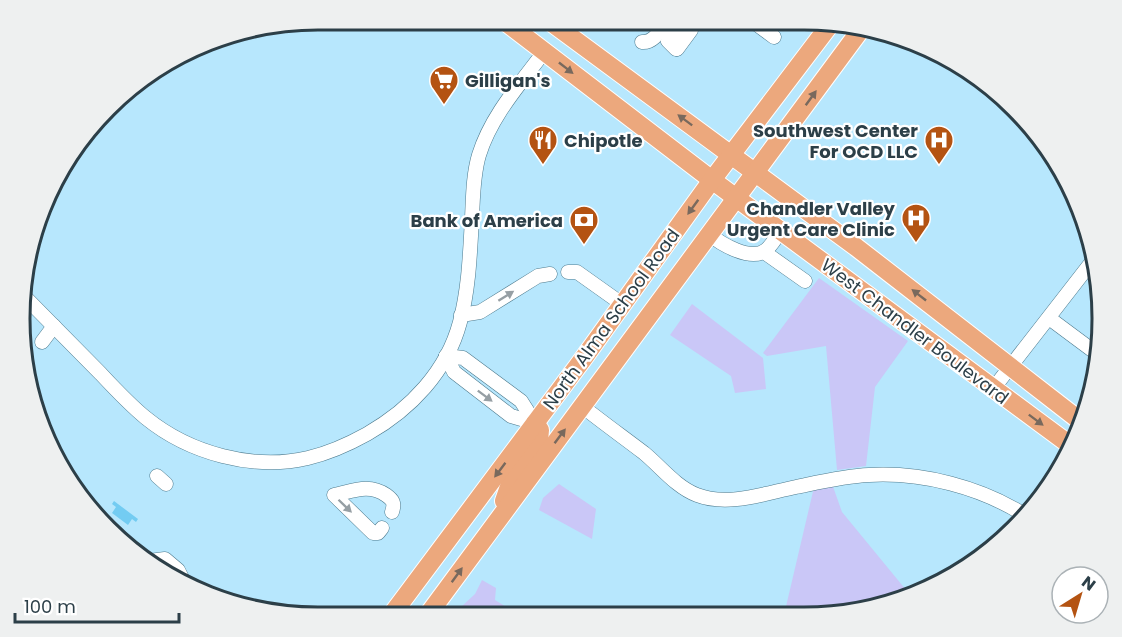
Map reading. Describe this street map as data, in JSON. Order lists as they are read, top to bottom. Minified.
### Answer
{"streets":{"main road":["North Alma School Road","West Chandler Boulevard"]},"crossings":[["North Alma School Road","West Chandler Boulevard"]],"places":{"supermarket":["Gilligan's"],"restaurant":["Chipotle"],"hospital":["Southwest Center For OCD LLC","Chandler Valley Urgent Care Clinic"],"bank":["Bank of America"]},"scale_bar":"100 m","north":"top right"}
